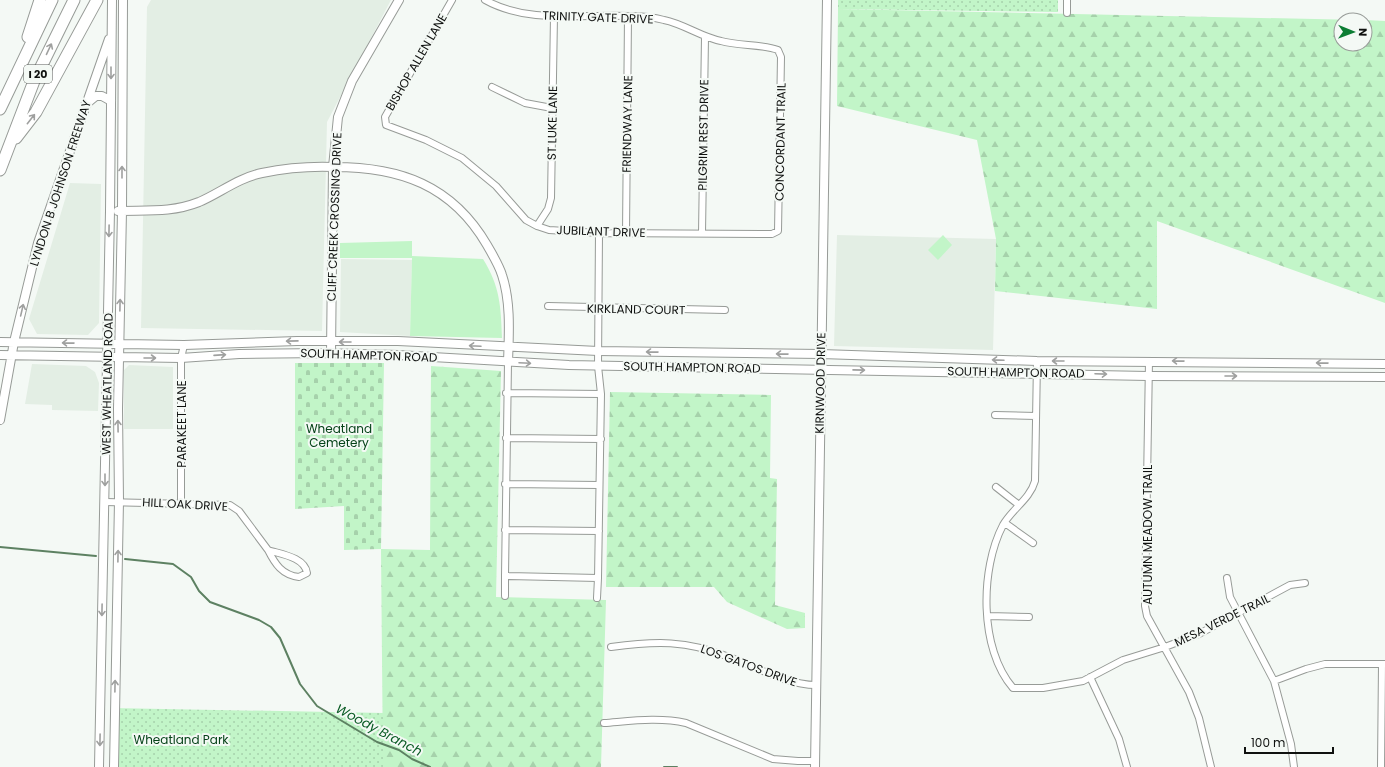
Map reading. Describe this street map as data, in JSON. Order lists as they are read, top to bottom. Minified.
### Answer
{"streets":{"highway":["I 20"],"main road":["LYNDON B JOHNSON FREEWAY","CLIFF CREEK CROSSING DRIVE","SOUTH HAMPTON ROAD","KIRNWOOD DRIVE","WEST WHEATLAND ROAD"],"street":["TRINITY GATE DRIVE","BISHOP ALLEN LANE","ST LUKE LANE","FRIENDWAY LANE","PILGRIM REST DRIVE","CONCORDANT TRAIL","JUBILANT DRIVE","KIRKLAND COURT","PARAKEET LANE","HILL OAK DRIVE","AUTUMN MEADOW TRAIL","MESA VERDE TRAIL","LOS GATOS DRIVE"]},"crossings":[["TRINITY GATE DRIVE","ST LUKE LANE"],["TRINITY GATE DRIVE","FRIENDWAY LANE"],["TRINITY GATE DRIVE","PILGRIM REST DRIVE"],["TRINITY GATE DRIVE","CONCORDANT TRAIL"],["BISHOP ALLEN LANE","JUBILANT DRIVE"],["ST LUKE LANE","JUBILANT DRIVE"],["FRIENDWAY LANE","JUBILANT DRIVE"],["PILGRIM REST DRIVE","JUBILANT DRIVE"],["CONCORDANT TRAIL","JUBILANT DRIVE"],["LYNDON B JOHNSON FREEWAY","SOUTH HAMPTON ROAD"],["LYNDON B JOHNSON FREEWAY","WEST WHEATLAND ROAD"],["CLIFF CREEK CROSSING DRIVE","SOUTH HAMPTON ROAD"],["SOUTH HAMPTON ROAD","KIRNWOOD DRIVE"],["SOUTH HAMPTON ROAD","WEST WHEATLAND ROAD"],["SOUTH HAMPTON ROAD","PARAKEET LANE"],["SOUTH HAMPTON ROAD","AUTUMN MEADOW TRAIL"],["KIRNWOOD DRIVE","LOS GATOS DRIVE"],["WEST WHEATLAND ROAD","HILL OAK DRIVE"],["PARAKEET LANE","HILL OAK DRIVE"],["AUTUMN MEADOW TRAIL","MESA VERDE TRAIL"]],"one_way":["LYNDON B JOHNSON FREEWAY"],"water":["Woody Branch"],"parks":["Wheatland Cemetery","Wheatland Park"],"scale_bar":"100 m","north":"right"}
